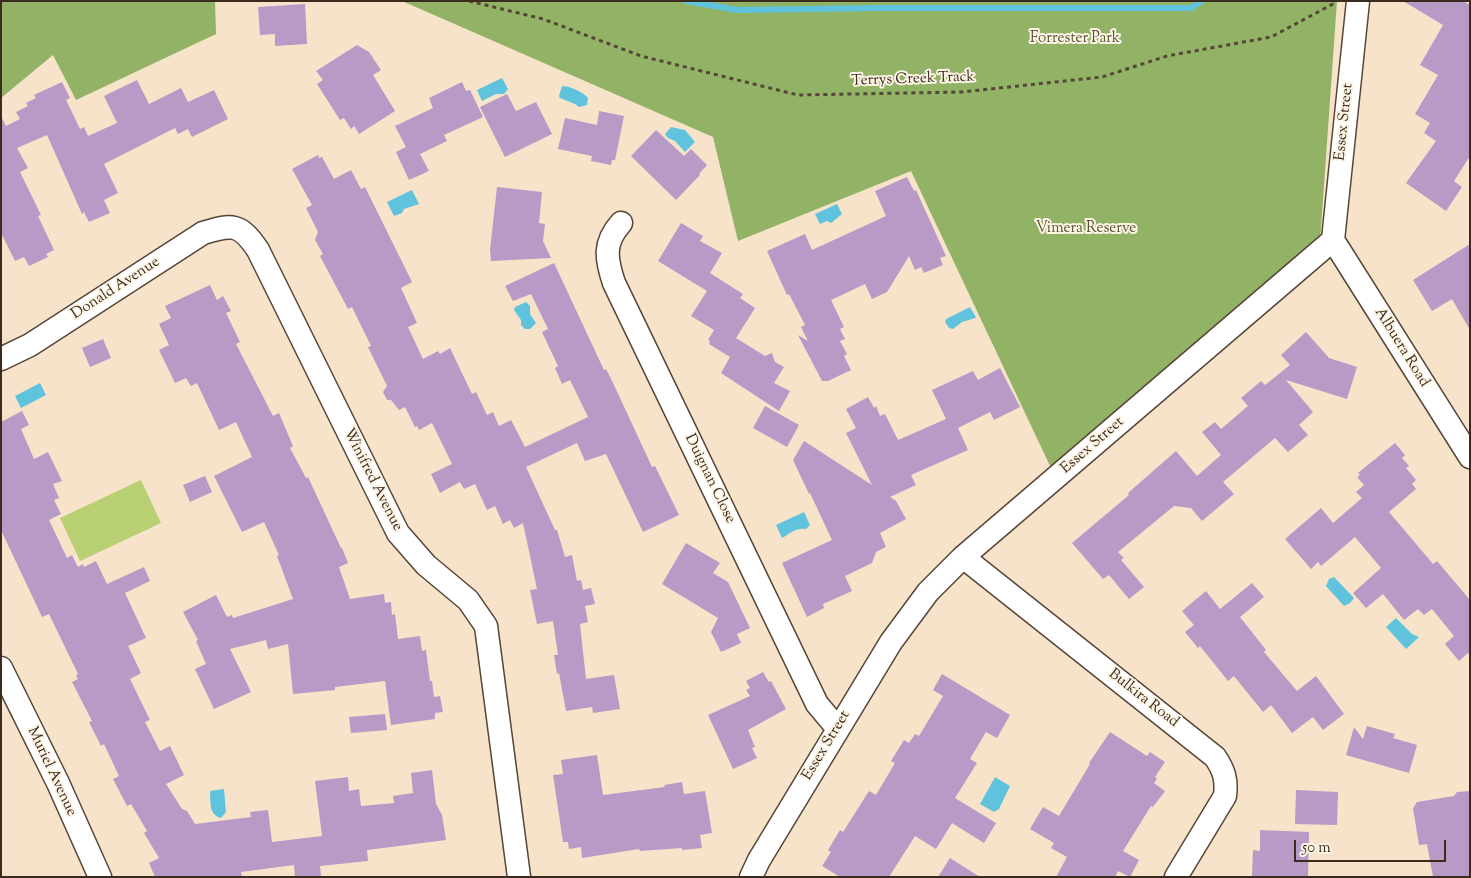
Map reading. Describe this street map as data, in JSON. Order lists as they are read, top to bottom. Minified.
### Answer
{"streets":{"street":["Essex Street","Donald Avenue","Albuera Road","Duignan Close","Winifred Avenue","Bulkira Road","Muriel Avenue"],"path":["Terrys Creek Track"]},"crossings":[["Terrys Creek Track","Essex Street"],["Essex Street","Albuera Road"],["Essex Street","Duignan Close"],["Essex Street","Bulkira Road"],["Donald Avenue","Winifred Avenue"]],"parks":["Forrester Park","Vimera Reserve"],"scale_bar":"50 m"}
